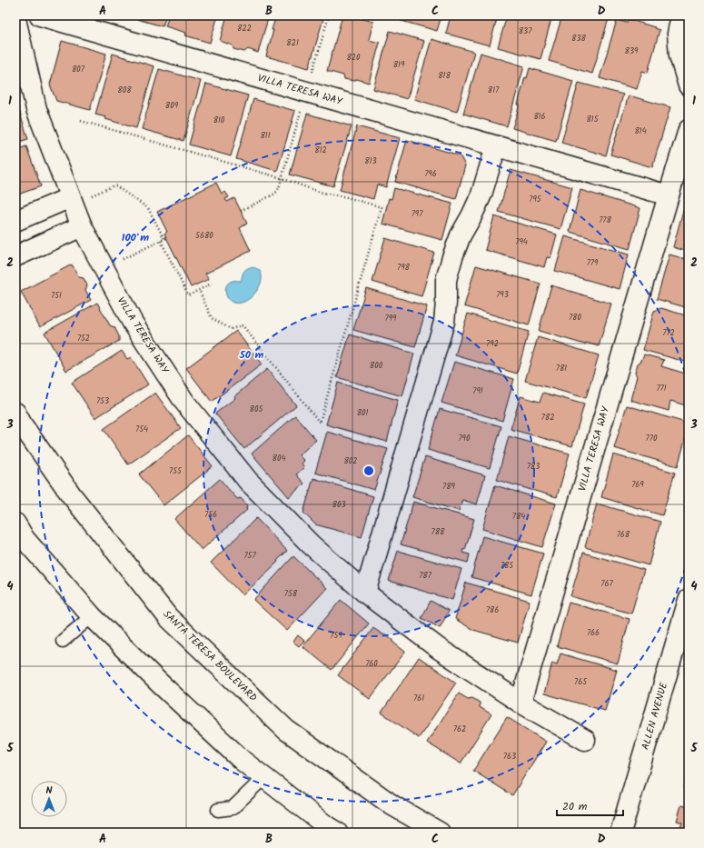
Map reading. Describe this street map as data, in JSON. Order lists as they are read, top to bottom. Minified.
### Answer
{"streets":{"street":["VILLA TERESA WAY","SANTA TERESA BOULEVARD","ALLEN AVENUE"]},"house_numbers":["822","837","838","821","839","820","819","807","818","808","817","809","816","815","810","814","811","812","813","796","795","797","778","5680","794","779","798","793","751","780","799","772","752","792","800","781","771","791","753","805","801","782","754","790","770","804","802","783","755","769","789","803","756","784","788","768","757","785","787","767","758","786","766","759","760","765","761","762","763"],"scale_bar":"20 m","north":"top","grid":{"columns":["A","B","C","D"],"rows":["1","2","3","4","5"]},"rings":["100 m","50 m"]}
